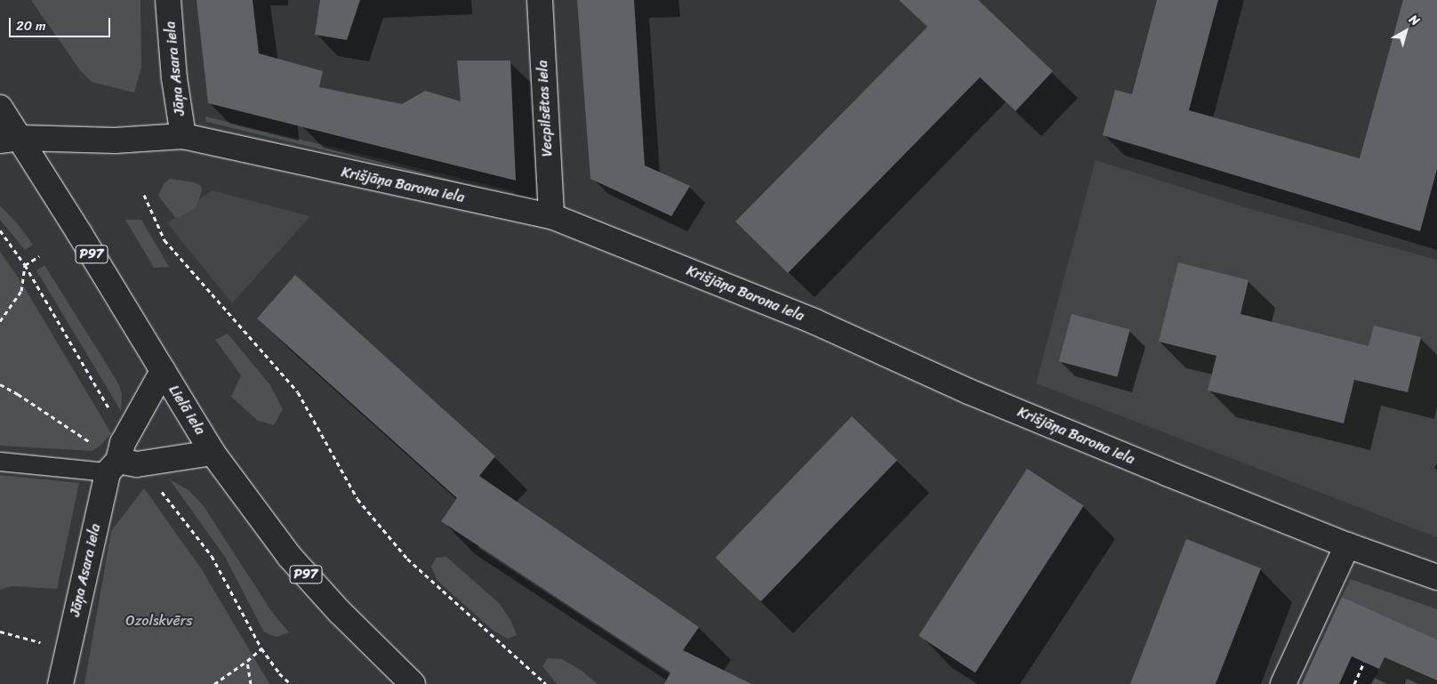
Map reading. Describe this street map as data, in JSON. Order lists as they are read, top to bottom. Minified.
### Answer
{"streets":{"street":["Jāņa Asara iela","Vecpilsētas iela","Krišjāņa Barona iela","P97","Lielā iela"]},"crossings":[["Jāņa Asara iela","Krišjāņa Barona iela"],["Jāņa Asara iela","Lielā iela"],["Vecpilsētas iela","Krišjāņa Barona iela"],["Krišjāņa Barona iela","Lielā iela"]],"parks":["Ozolskvērs"],"scale_bar":"20 m","north":"top right"}
